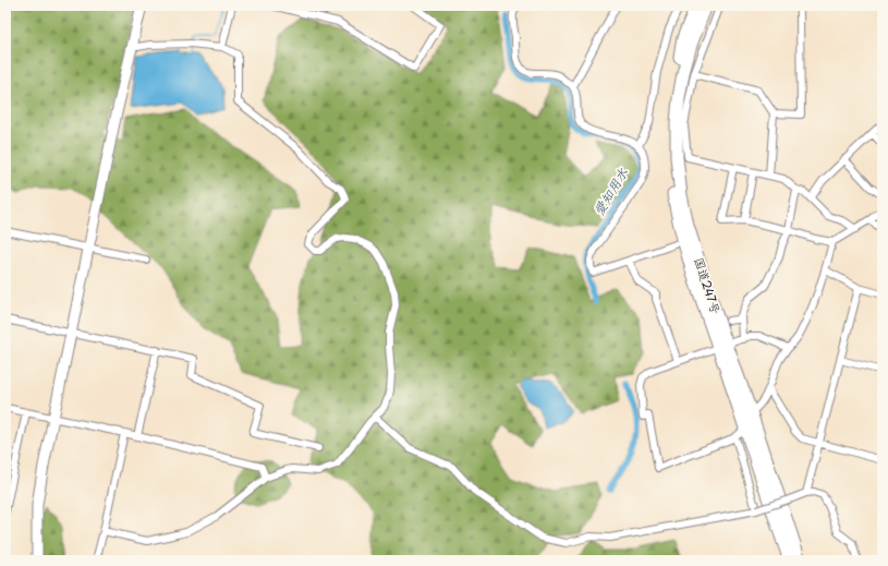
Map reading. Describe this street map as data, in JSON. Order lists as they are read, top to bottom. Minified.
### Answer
{"streets":{"highway":["国道247号"]},"water":["愛知用水"]}
